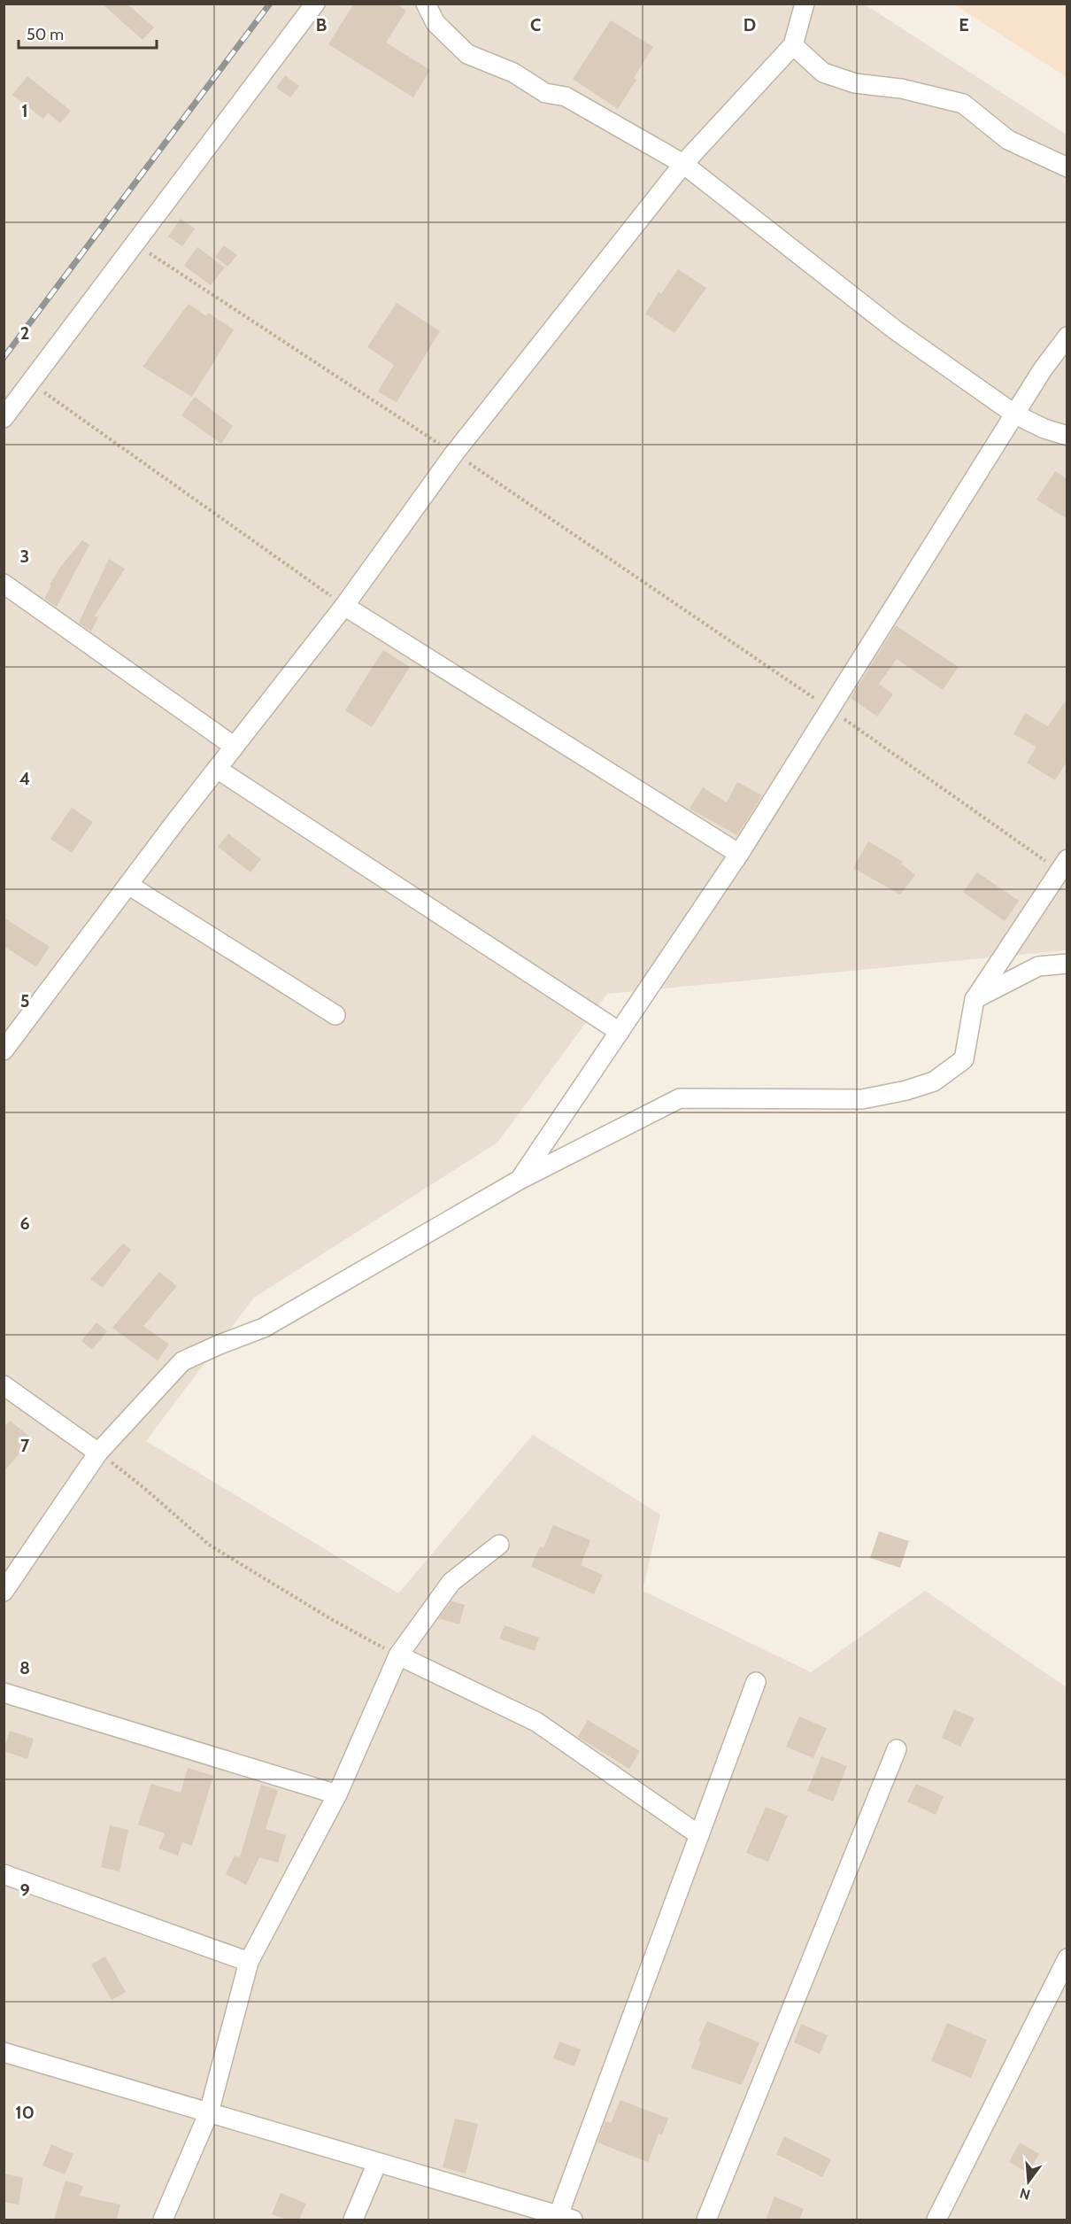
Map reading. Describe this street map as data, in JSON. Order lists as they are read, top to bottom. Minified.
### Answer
{"scale_bar":"50 m","north":"bottom","grid":{"columns":["B","C","D","E"],"rows":["1","2","3","4","5","6","7","8","9","10"]}}
